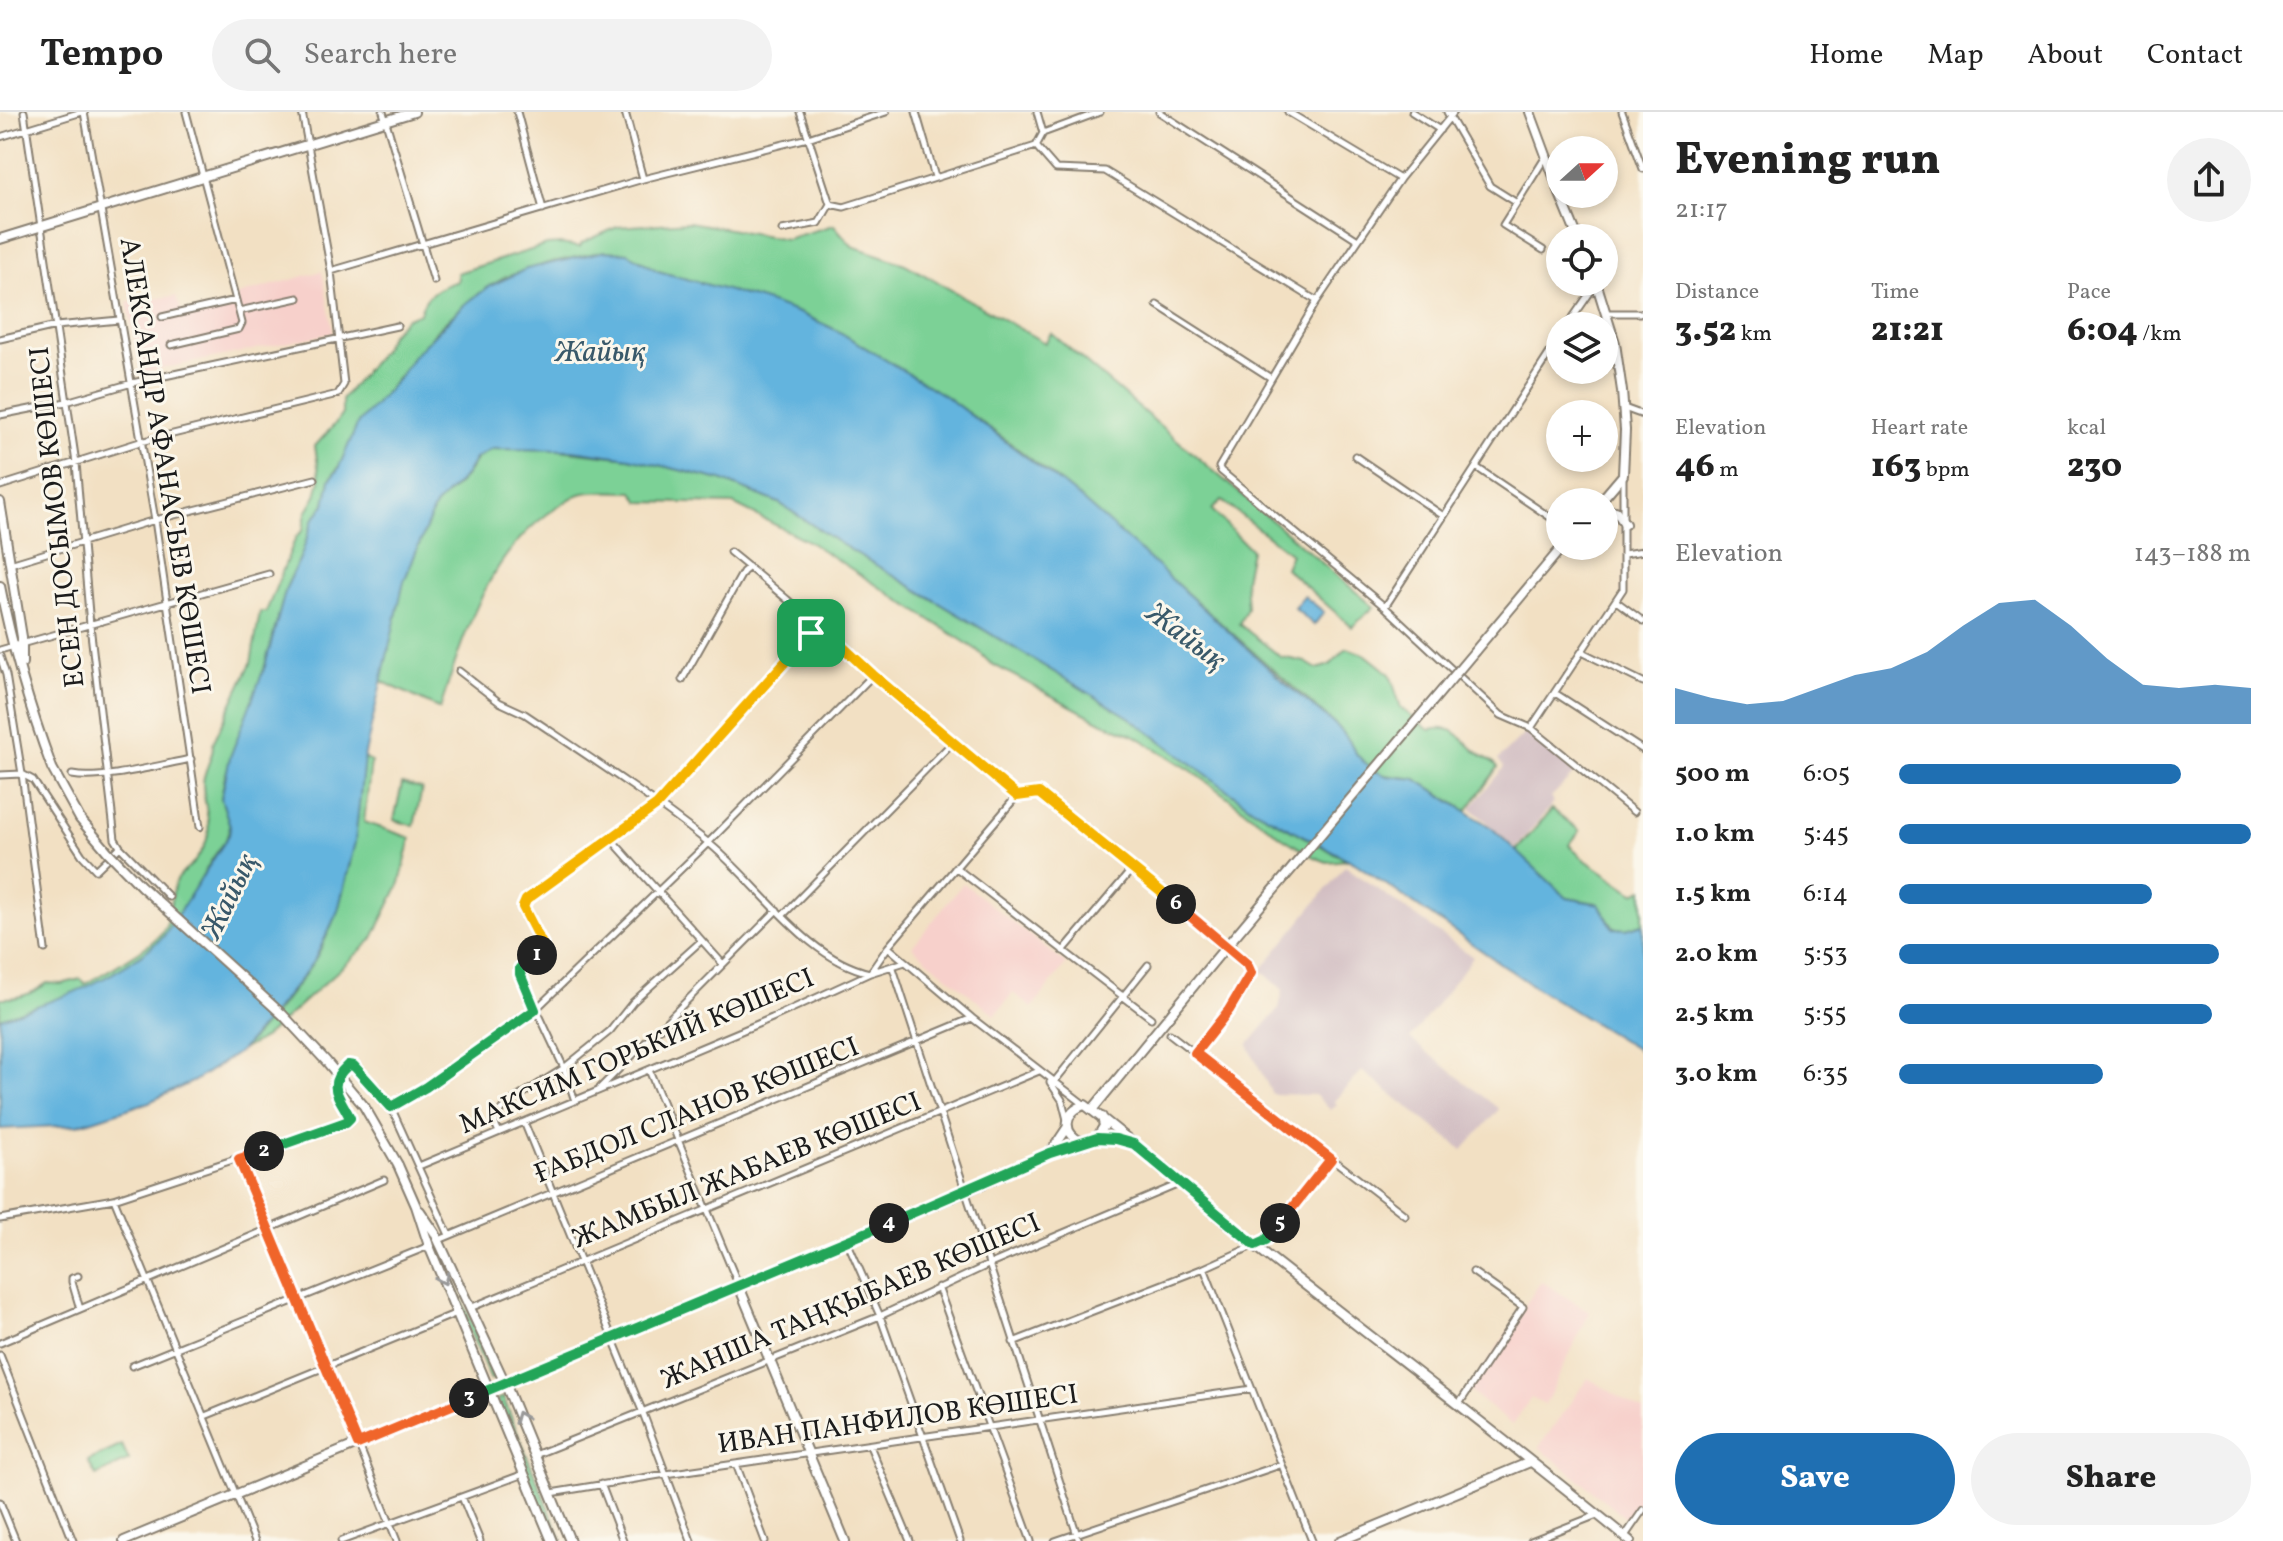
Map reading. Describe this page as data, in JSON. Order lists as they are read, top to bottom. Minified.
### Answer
{"streets":{"street":["АЛЕКСАНДР АФАНАСЬЕВ КӨШЕСІ","ЕСЕН ДОСЫМОВ КӨШЕСІ","МАКСИМ ГОРЬКИЙ КӨШЕСІ","ҒАБДОЛ СЛАНОВ КӨШЕСІ","ЖАМБЫЛ ЖАБАЕВ КӨШЕСІ","ЖАНША ТАҢҚЫБАЕВ КӨШЕСІ","ИВАН ПАНФИЛОВ КӨШЕСІ"]},"water":["Жайық"],"north":"right","page":{"header":"Tempo","search":"Search here","nav":["Home","Map","About","Contact"],"heading":["Evening run","21:17"],"map_buttons":["+","−"],"stats":[["Distance","3.52 km"],["Time","21:21"],["Pace","6:04 /km"],["Elevation","46 m"],["Heart rate","163 bpm"],["kcal","230"]],"chart":["Elevation","143–188 m"],"list":[{"name":"500 m","note":"6:05"},{"name":"1.0 km","note":"5:45"},{"name":"1.5 km","note":"6:14"},{"name":"2.0 km","note":"5:53"},{"name":"2.5 km","note":"5:55"},{"name":"3.0 km","note":"6:35"}],"pins":["6","1","2","4","5","3"],"buttons":["Save","Share"]}}
